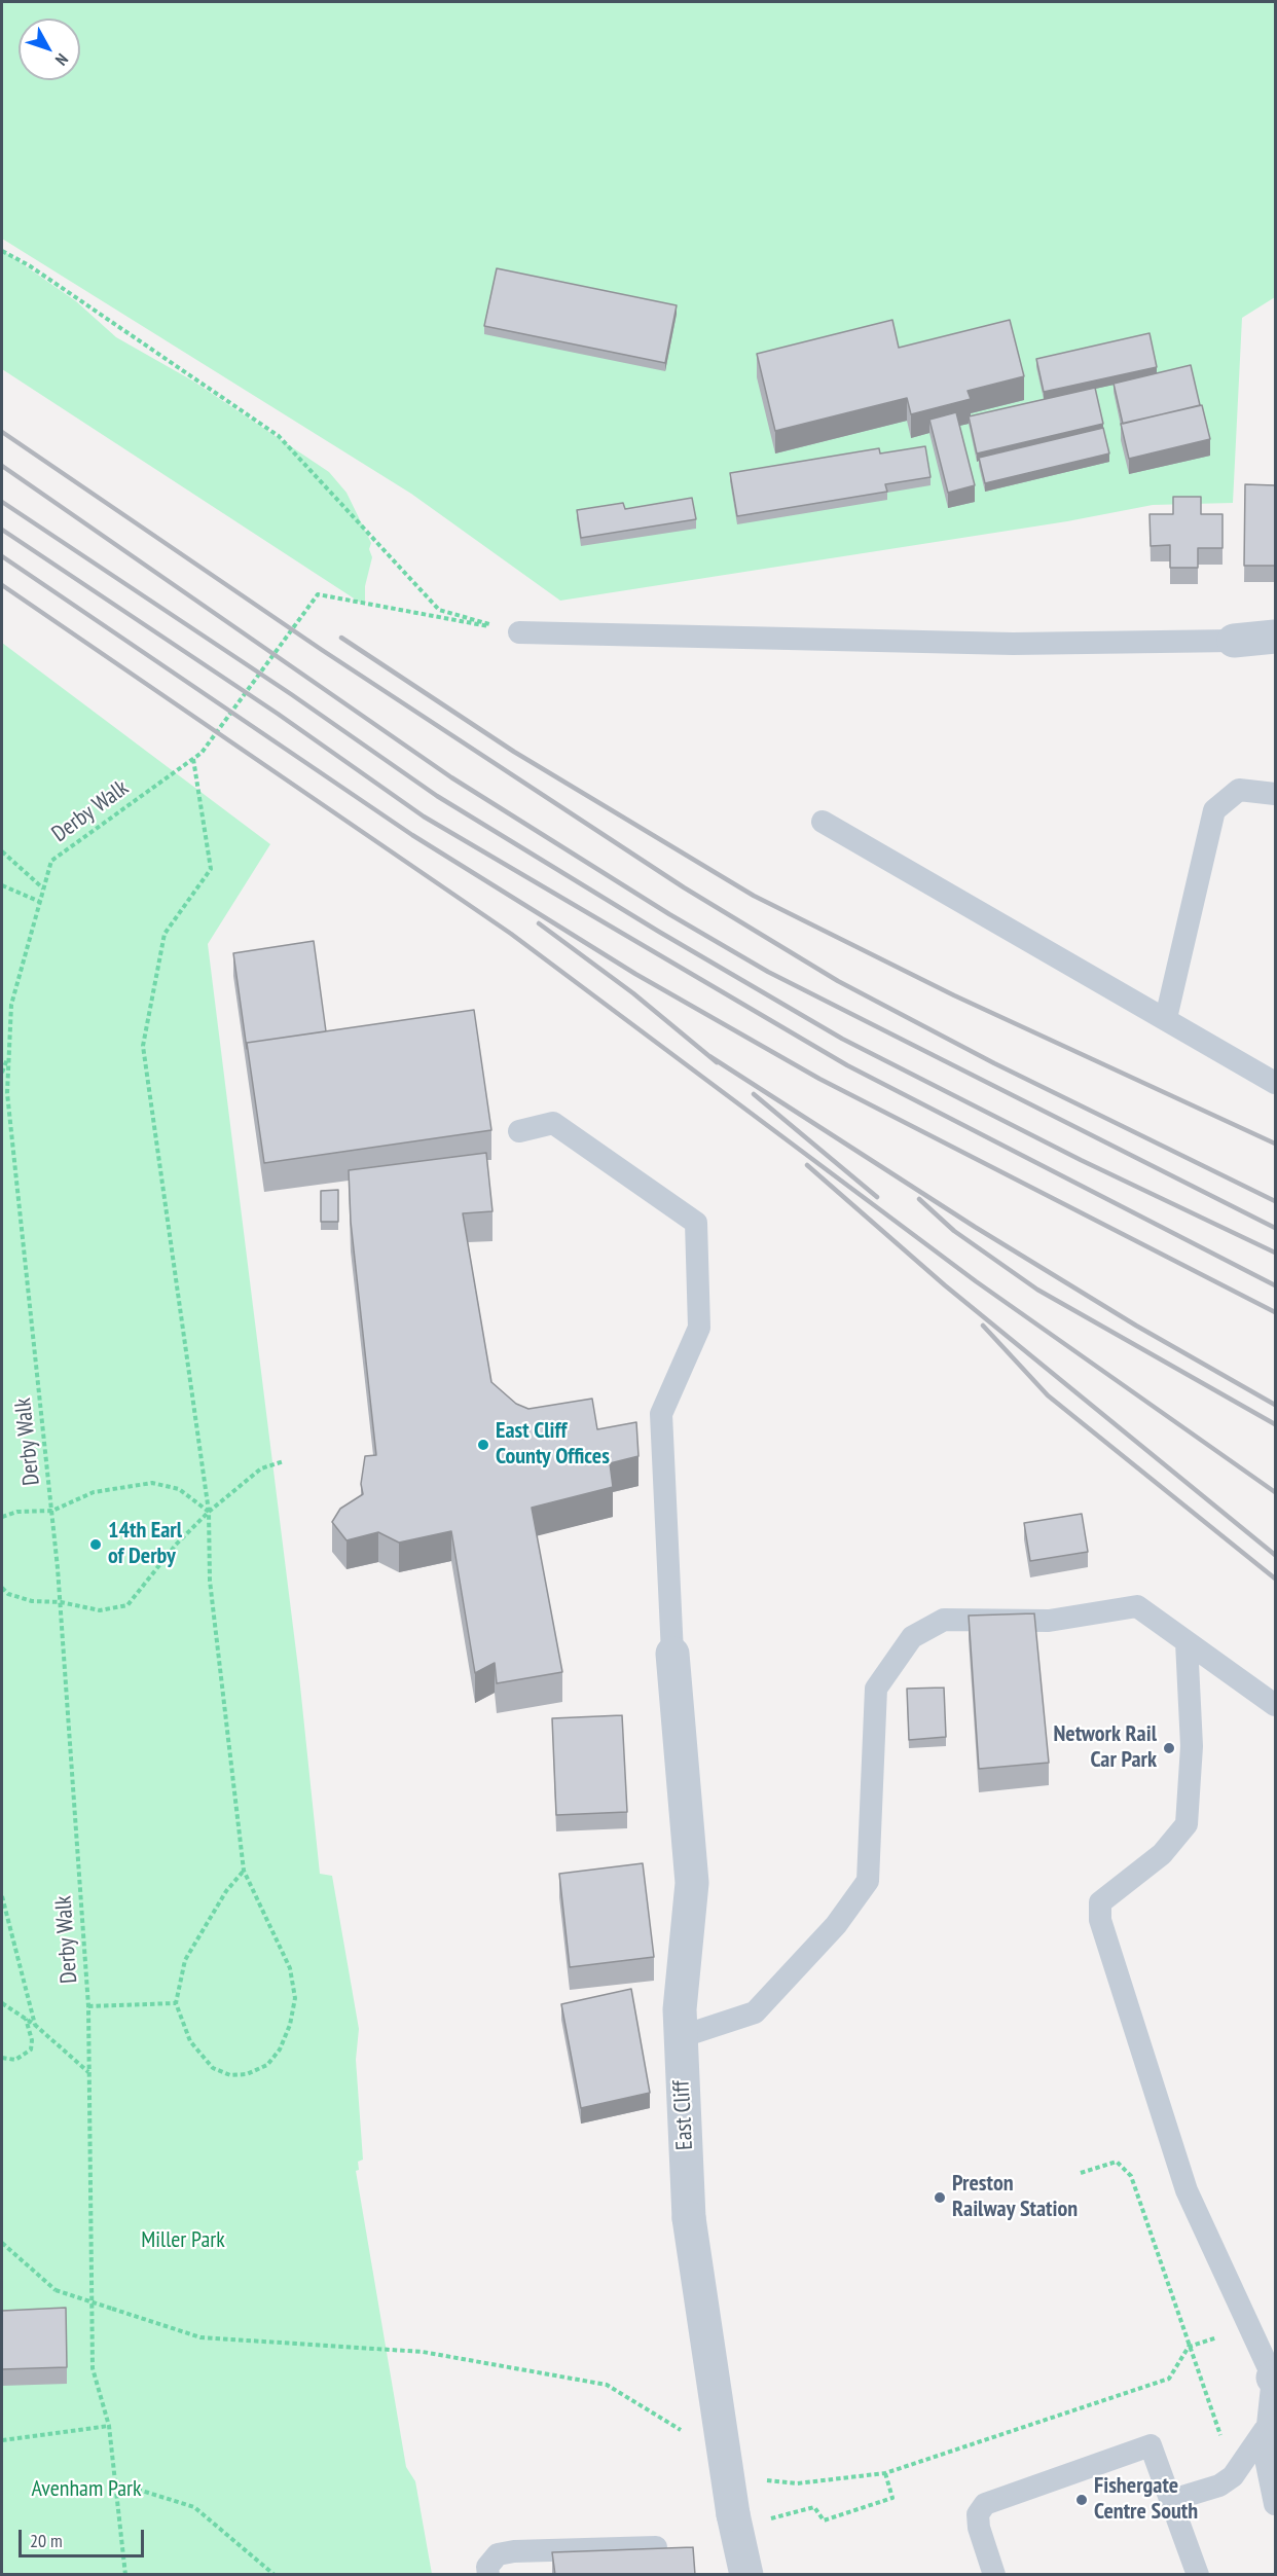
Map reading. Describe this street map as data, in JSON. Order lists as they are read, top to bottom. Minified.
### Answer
{"streets":{"street":["East Cliff"],"path":["Derby Walk"]},"parks":["Miller Park","Avenham Park"],"places":["East Cliff County Offices","14th Earl of Derby","Network Rail Car Park","Preston Railway Station","Fishergate Centre South"],"scale_bar":"20 m","north":"bottom right"}
